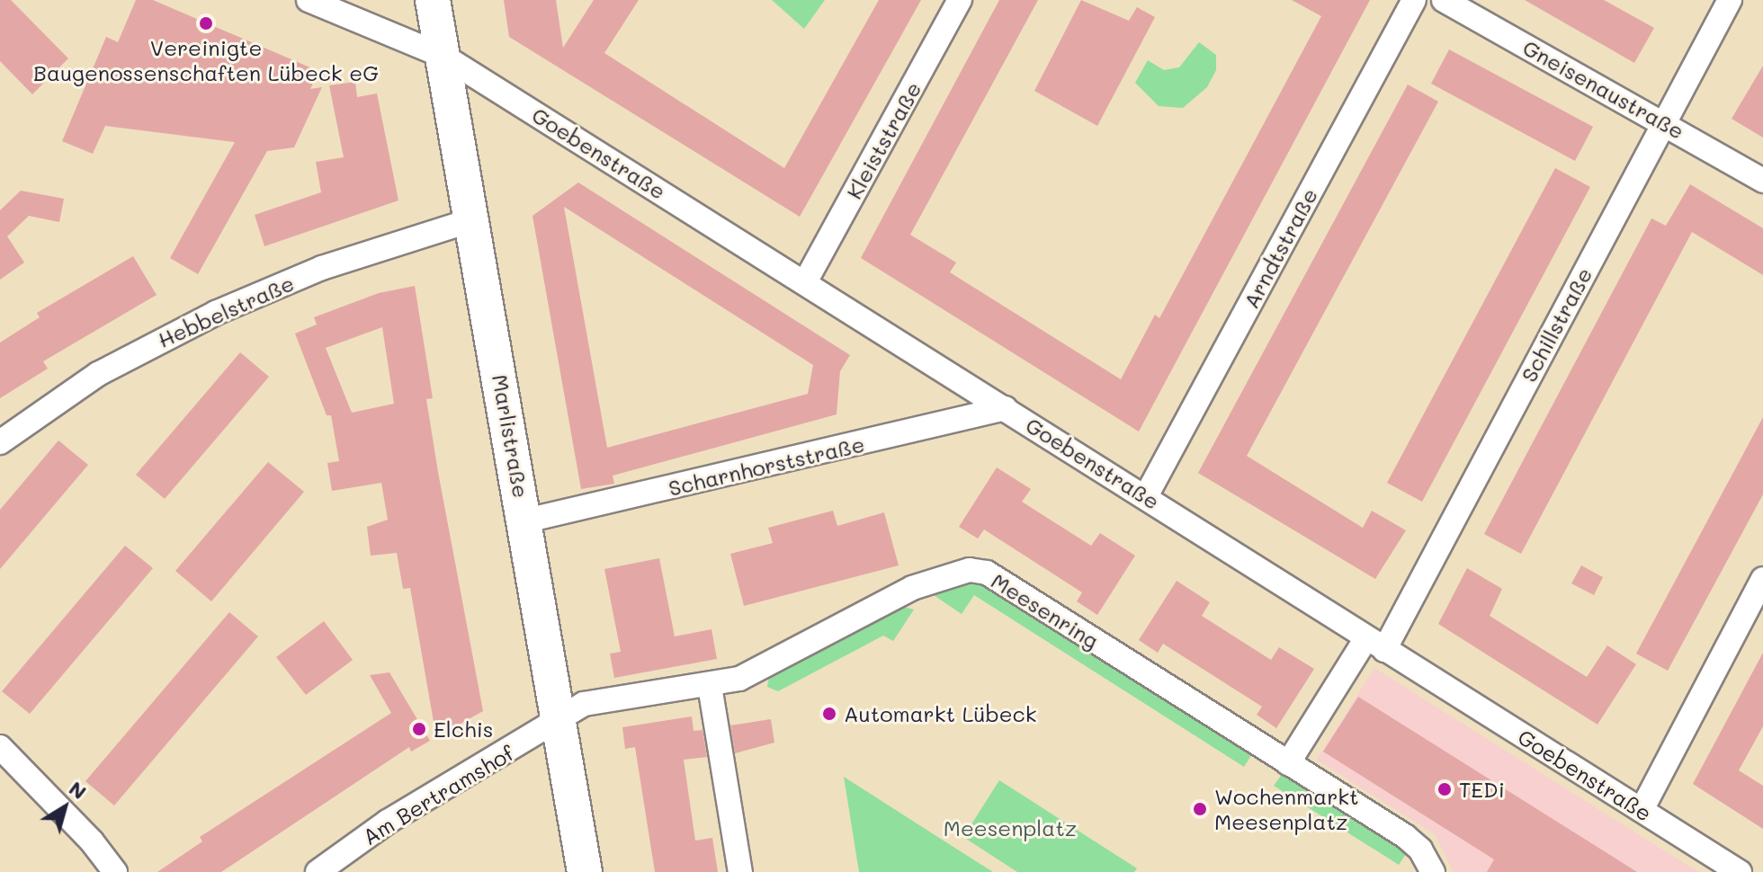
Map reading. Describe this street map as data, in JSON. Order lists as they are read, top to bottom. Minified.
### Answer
{"streets":{"main road":["Marlistraße"],"street":["Gneisenaustraße","Kleiststraße","Goebenstraße","Arndtstraße","Hebbelstraße","Schillstraße","Scharnhorststraße","Meesenring","Am Bertramshof"]},"crossings":[["Gneisenaustraße","Schillstraße"],["Kleiststraße","Goebenstraße"],["Goebenstraße","Arndtstraße"],["Goebenstraße","Schillstraße"],["Goebenstraße","Marlistraße"],["Goebenstraße","Scharnhorststraße"],["Hebbelstraße","Marlistraße"],["Marlistraße","Scharnhorststraße"],["Marlistraße","Meesenring"],["Marlistraße","Am Bertramshof"],["Meesenring","Am Bertramshof"]],"parks":["Meesenplatz"],"places":["Vereinigte Baugenossenschaften Lübeck eG","Automarkt Lübeck","Elchis","TEDi","Wochenmarkt Meesenplatz"],"north":"top right"}
